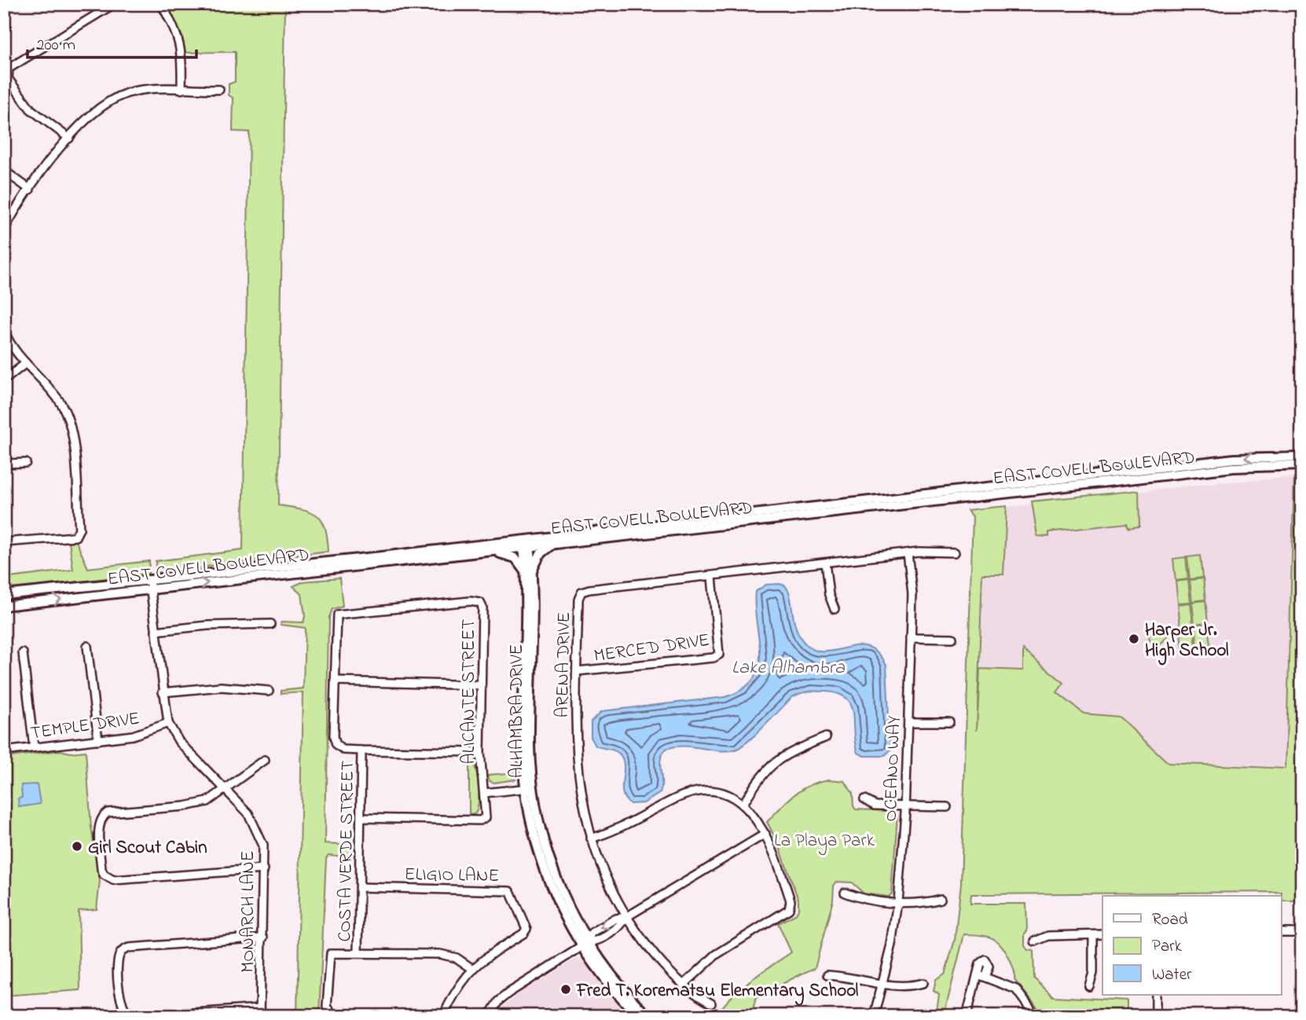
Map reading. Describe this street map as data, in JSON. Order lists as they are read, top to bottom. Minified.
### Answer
{"streets":{"main road":["EAST COVELL BOULEVARD","ALHAMBRA DRIVE"],"street":["MERCED DRIVE","ARENA DRIVE","ALICANTE STREET","TEMPLE DRIVE","OCEANO WAY","COSTA VERDE STREET","ELIGIO LANE","MONARCH LANE"]},"crossings":[["EAST COVELL BOULEVARD","ALHAMBRA DRIVE"],["EAST COVELL BOULEVARD","MONARCH LANE"],["MERCED DRIVE","ARENA DRIVE"],["ARENA DRIVE","OCEANO WAY"],["ALICANTE STREET","COSTA VERDE STREET"],["TEMPLE DRIVE","MONARCH LANE"],["COSTA VERDE STREET","ELIGIO LANE"]],"water":["Lake Alhambra"],"parks":["La Playa Park"],"places":["Harper Jr. High School","Girl Scout Cabin","Fred T. Korematsu Elementary School"],"legend":["Road","Park","Water"],"scale_bar":"200 m"}
